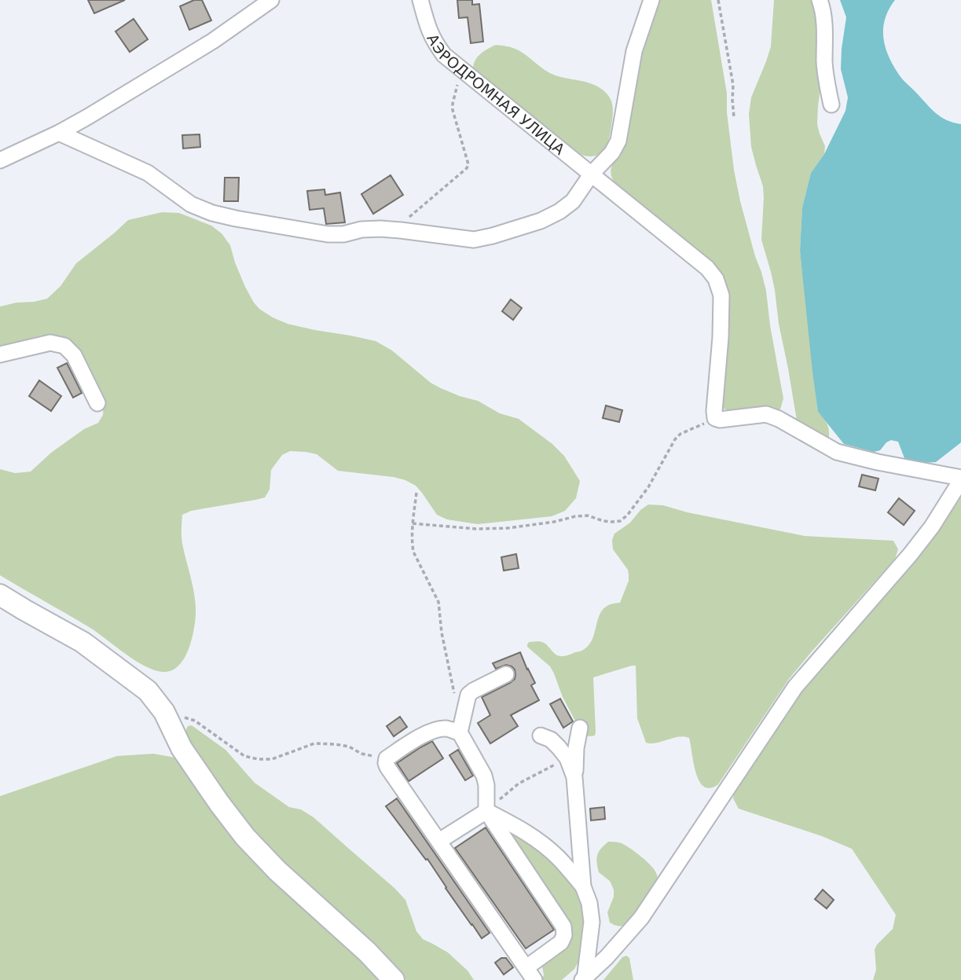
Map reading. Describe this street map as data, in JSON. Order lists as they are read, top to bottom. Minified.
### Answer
{"streets":{"street":["АЭРОДРОМНАЯ УЛИЦА"]}}
